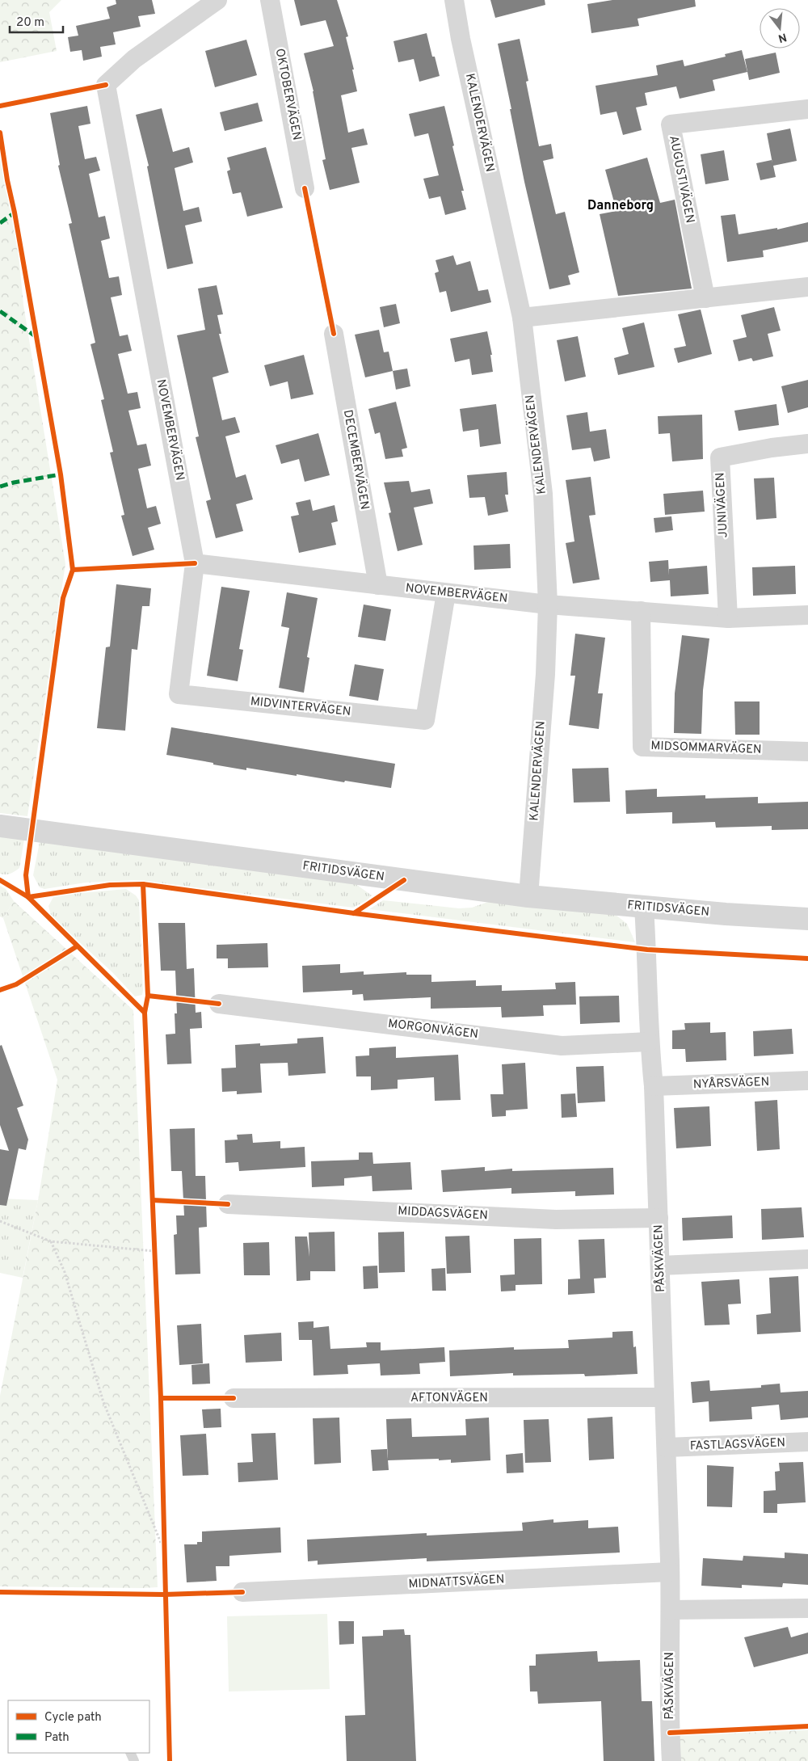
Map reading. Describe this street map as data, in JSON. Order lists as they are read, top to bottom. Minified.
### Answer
{"streets":{"street":["OKTOBERVÄGEN","KALENDERVÄGEN","AUGUSTIVÄGEN","NOVEMBERVÄGEN","DECEMBERVÄGEN","JUNIVÄGEN","MIDVINTERVÄGEN","MIDSOMMARVÄGEN","FRITIDSVÄGEN","MORGONVÄGEN","NYÅRSVÄGEN","MIDDAGSVÄGEN","PÅSKVÄGEN","AFTONVÄGEN","FASTLAGSVÄGEN","MIDNATTSVÄGEN"]},"crossings":[["KALENDERVÄGEN","NOVEMBERVÄGEN"],["KALENDERVÄGEN","FRITIDSVÄGEN"],["NOVEMBERVÄGEN","DECEMBERVÄGEN"],["NOVEMBERVÄGEN","MIDVINTERVÄGEN"],["FRITIDSVÄGEN","PÅSKVÄGEN"],["MORGONVÄGEN","PÅSKVÄGEN"],["NYÅRSVÄGEN","PÅSKVÄGEN"],["MIDDAGSVÄGEN","PÅSKVÄGEN"],["PÅSKVÄGEN","AFTONVÄGEN"],["PÅSKVÄGEN","FASTLAGSVÄGEN"],["PÅSKVÄGEN","MIDNATTSVÄGEN"]],"districts":["Danneborg"],"legend":["Cycle path","Path"],"scale_bar":"20 m","north":"bottom"}
